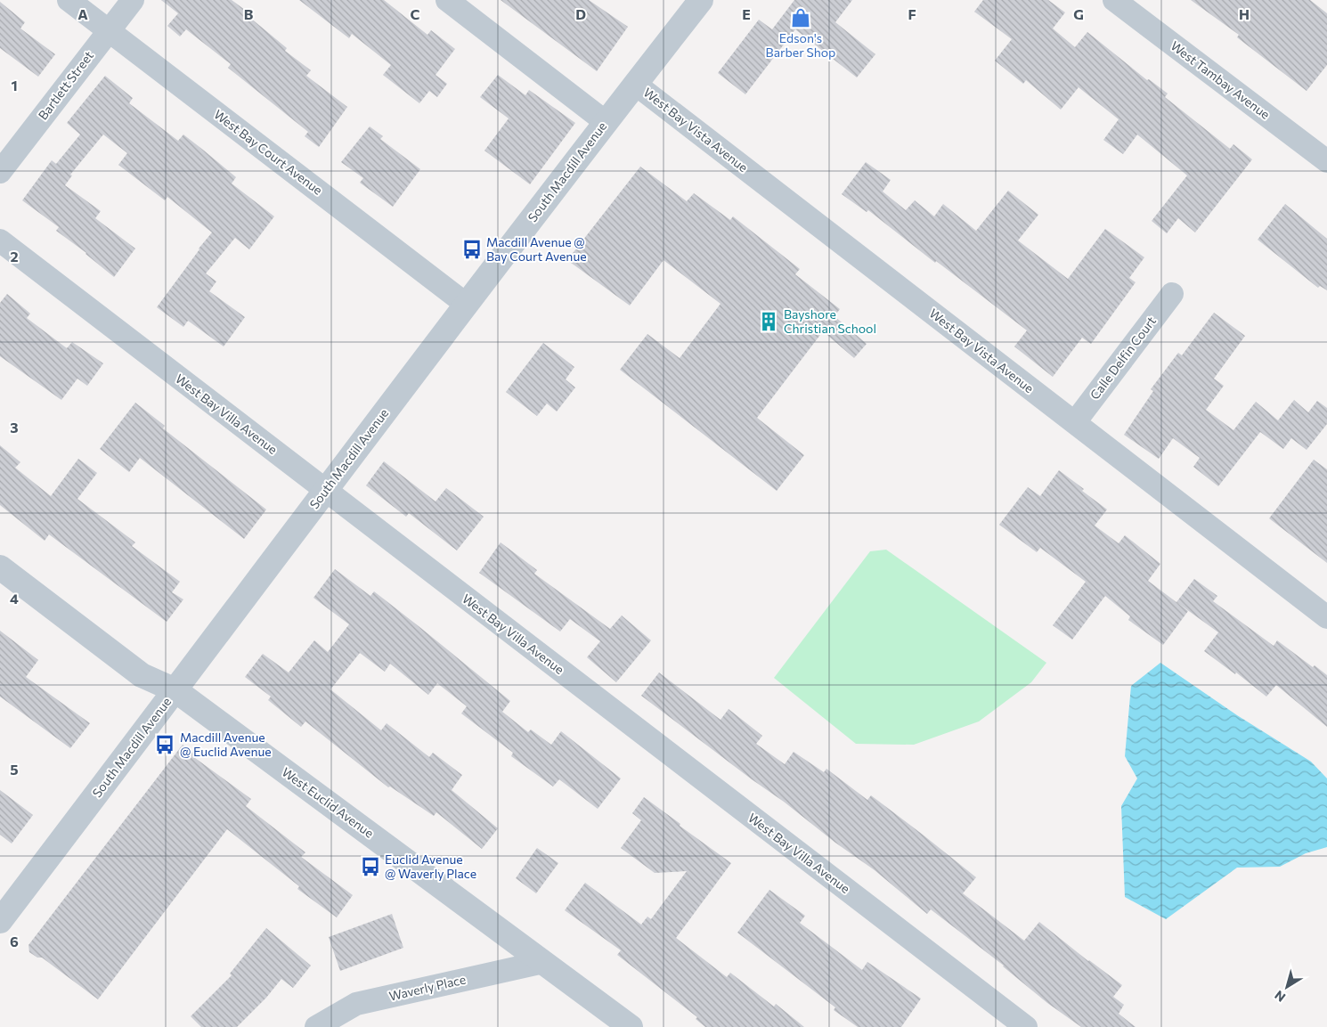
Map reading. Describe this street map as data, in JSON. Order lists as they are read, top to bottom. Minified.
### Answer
{"streets":{"street":["West Tambay Avenue","Bartlett Street","West Bay Vista Avenue","West Bay Court Avenue","South Macdill Avenue","Calle Delfin Court","West Bay Villa Avenue","West Euclid Avenue","Waverly Place"]},"crossings":[["Bartlett Street","West Bay Court Avenue"],["West Bay Vista Avenue","South Macdill Avenue"],["West Bay Vista Avenue","Calle Delfin Court"],["West Bay Court Avenue","South Macdill Avenue"],["South Macdill Avenue","West Bay Villa Avenue"],["South Macdill Avenue","West Euclid Avenue"],["West Euclid Avenue","Waverly Place"]],"places":{"shop":["Edson's Barber Shop"],"bus stop":["Macdill Avenue @ Bay Court Avenue","Macdill Avenue @ Euclid Avenue","Euclid Avenue @ Waverly Place"],"building":["Bayshore Christian School"]},"north":"bottom left","grid":{"columns":["A","B","C","D","E","F","G","H"],"rows":["1","2","3","4","5","6"]}}
